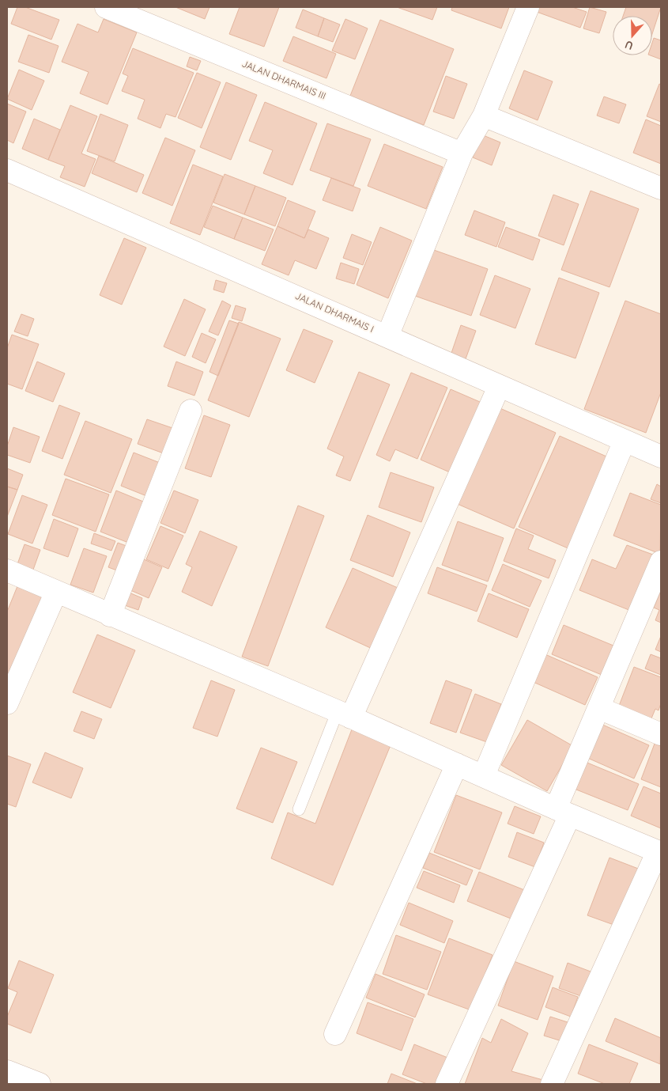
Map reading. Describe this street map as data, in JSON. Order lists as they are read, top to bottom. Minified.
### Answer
{"streets":{"street":["JALAN DHARMAIS III","JALAN DHARMAIS I"]},"north":"bottom"}
